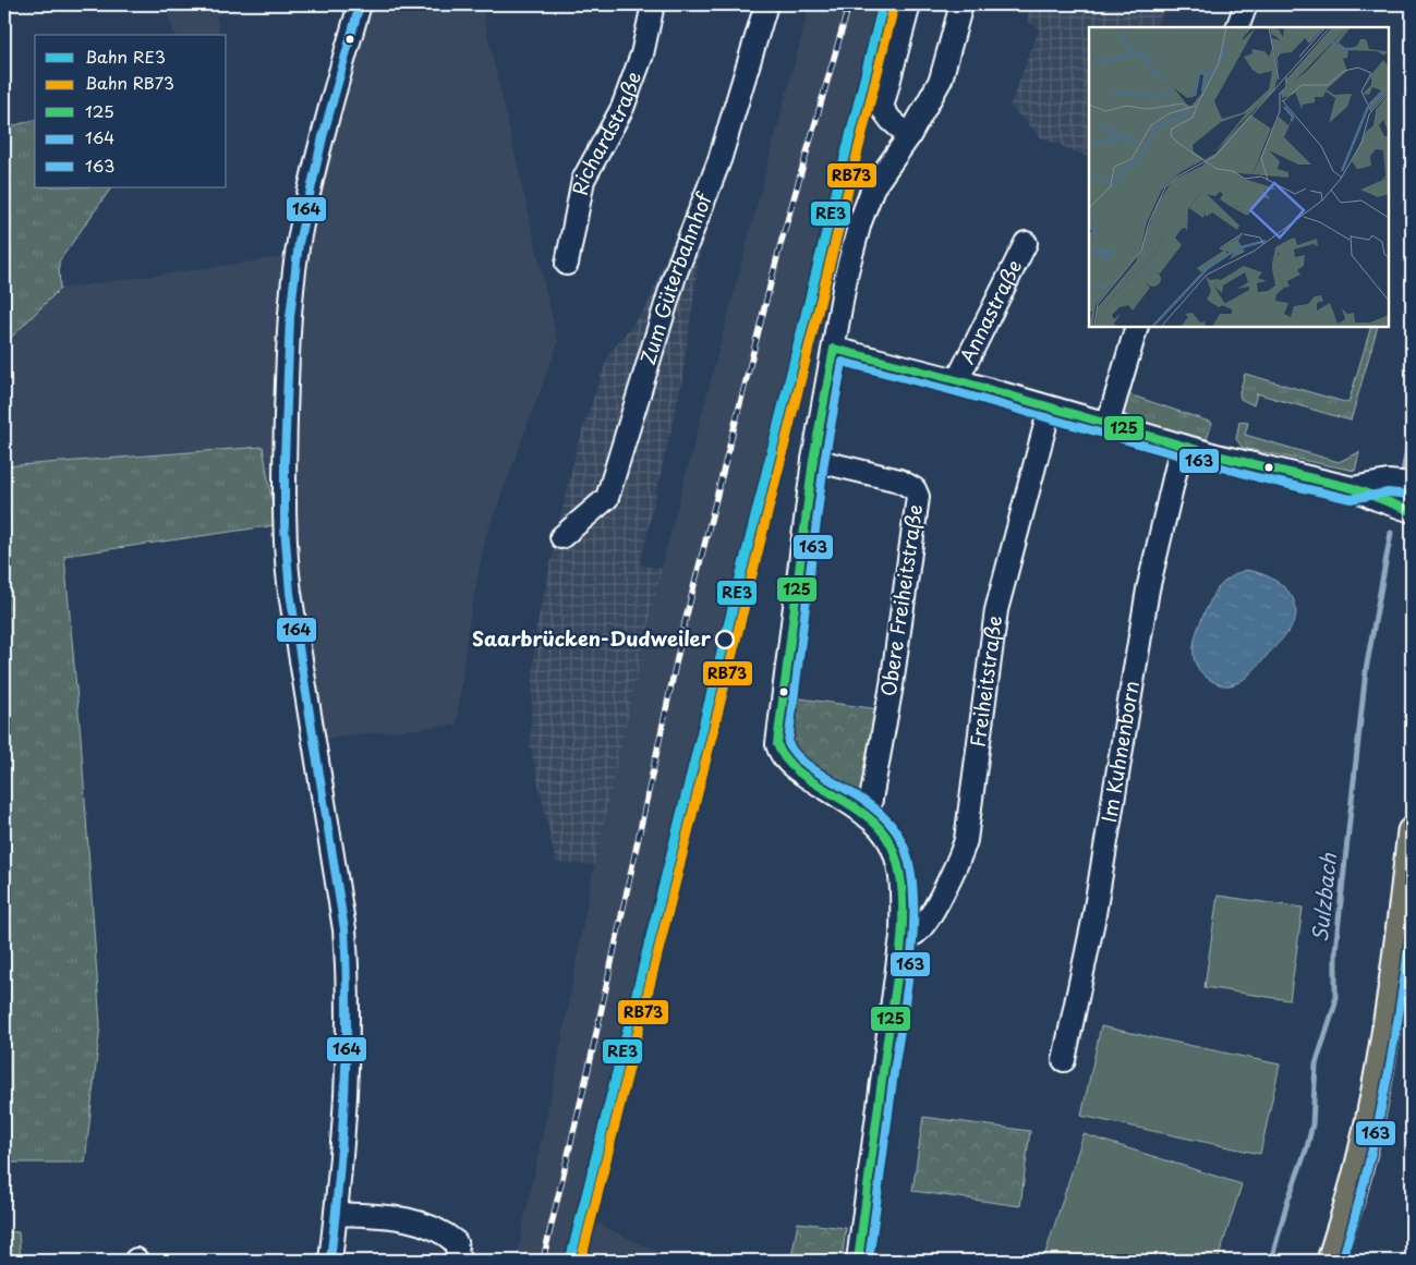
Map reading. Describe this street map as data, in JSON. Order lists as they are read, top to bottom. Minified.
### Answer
{"streets":{"street":["Richardstraße","Zum Güterbahnhof","Annastraße","Obere Freiheitstraße","Freiheitstraße","Im Kuhnenborn"]},"water":["Sulzbach"],"places":["Saarbrücken-Dudweiler"],"lines":["rail line RE3","transit line 164","rail line RB73","transit line 125","transit line 163"],"legend":["Bahn RE3","Bahn RB73","125","164","163"]}
